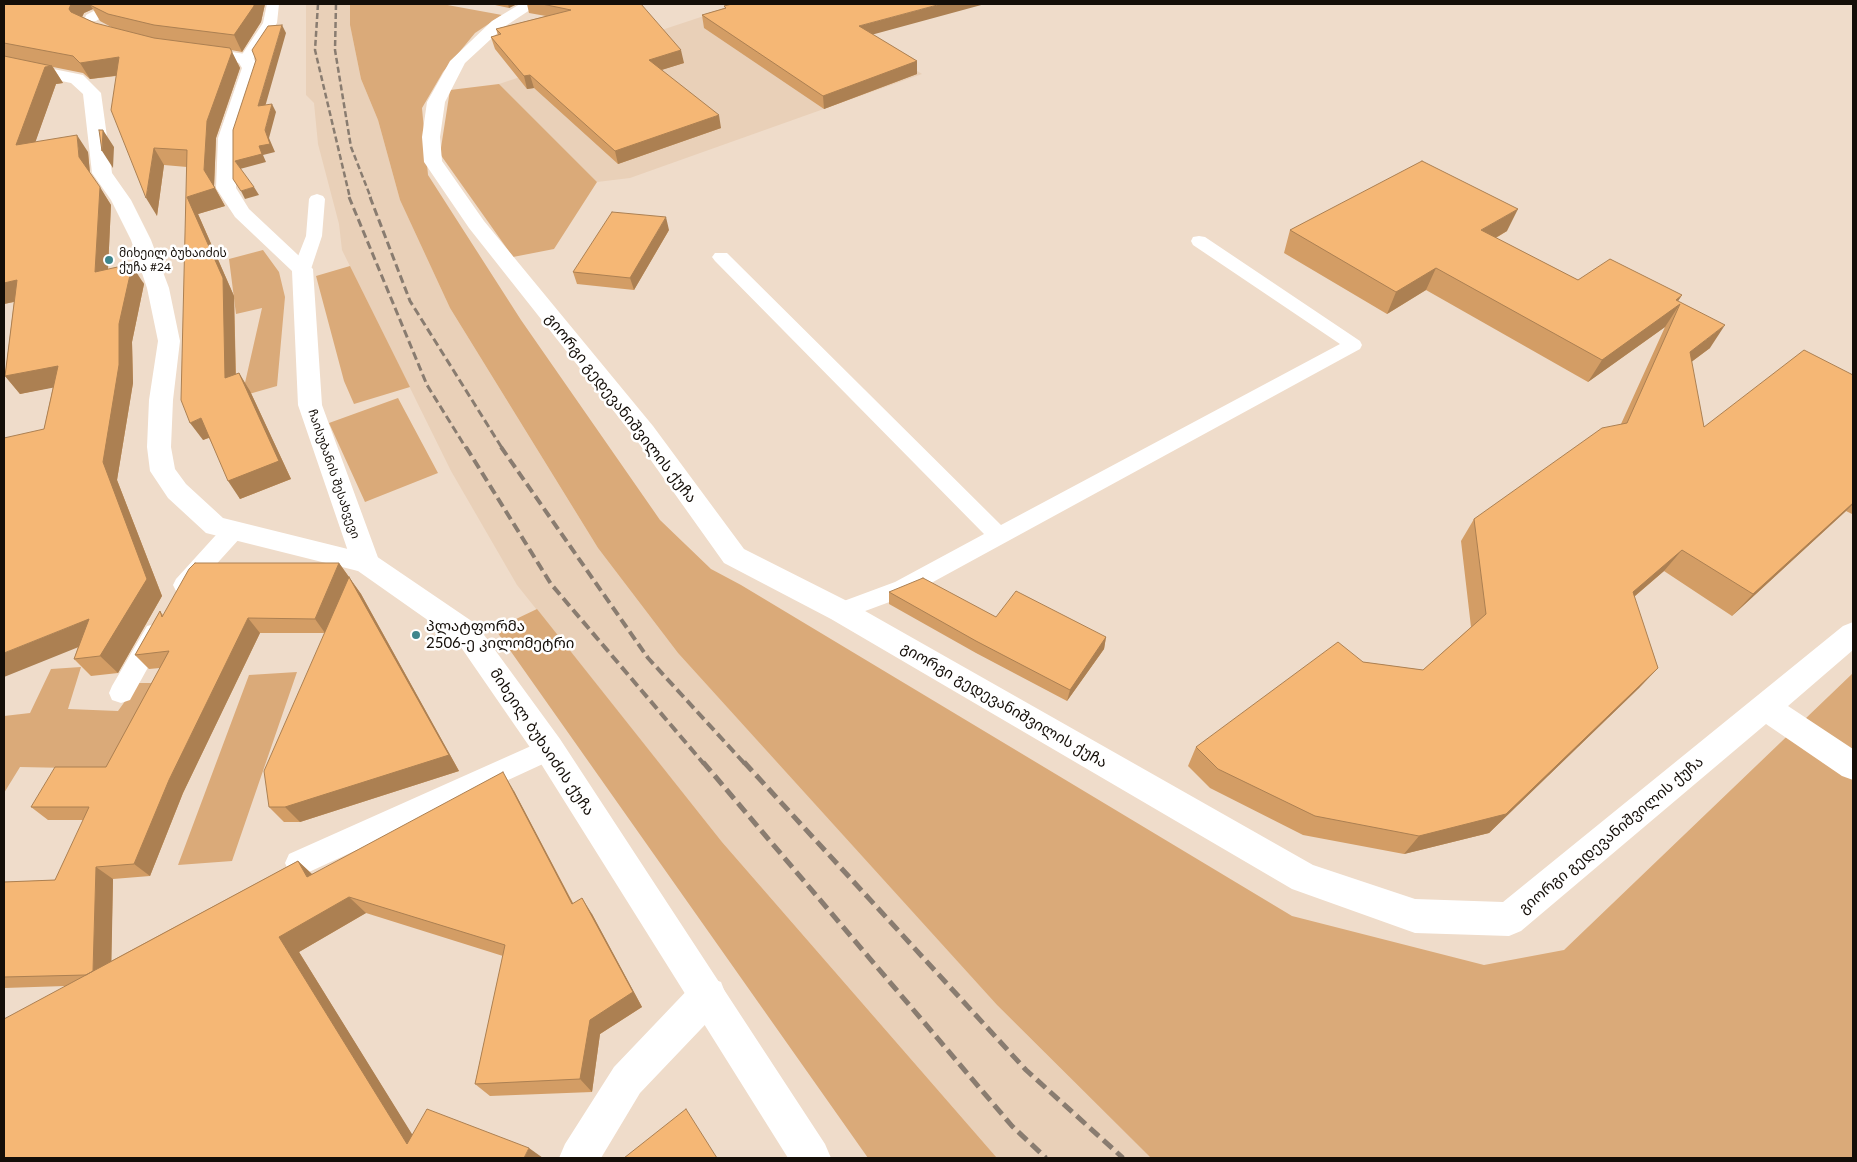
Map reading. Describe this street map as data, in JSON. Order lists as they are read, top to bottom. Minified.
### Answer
{"streets":{"street":["გიორგი გედევანიშვილის ქუჩა","ჩაისუბანის შესახვევი","მიხეილ ბუხაიძის ქუჩა"]},"crossings":[["ჩაისუბანის შესახვევი","მიხეილ ბუხაიძის ქუჩა"]],"places":["მიხეილ ბუხაიძის ქუჩა #24","პლატფორმა 2506-ე კილომეტრი"]}
